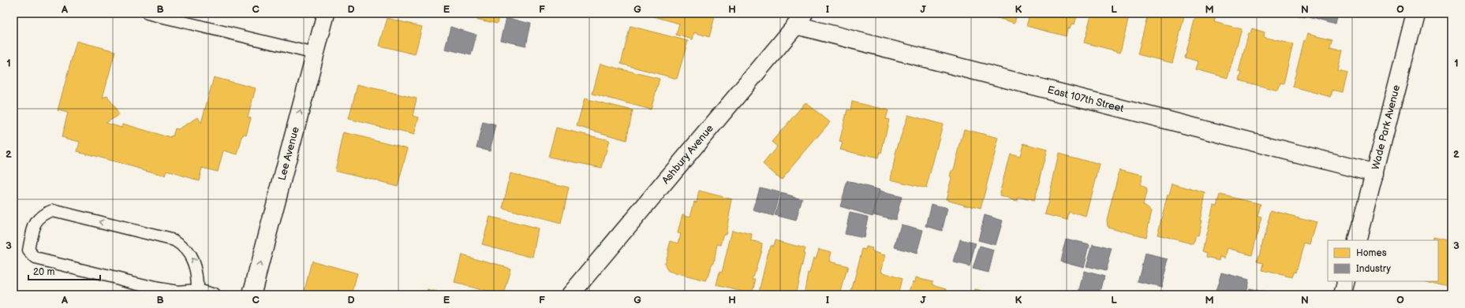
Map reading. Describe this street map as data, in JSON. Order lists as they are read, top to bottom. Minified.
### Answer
{"streets":{"street":["East 107th Street","Wade Park Avenue","Lee Avenue","Ashbury Avenue"]},"crossings":[["East 107th Street","Wade Park Avenue"],["East 107th Street","Ashbury Avenue"]],"one_way":["Lee Avenue"],"legend":["Homes","Industry"],"scale_bar":"20 m","grid":{"columns":["A","B","C","D","E","F","G","H","I","J","K","L","M","N","O"],"rows":["1","2","3"]}}
